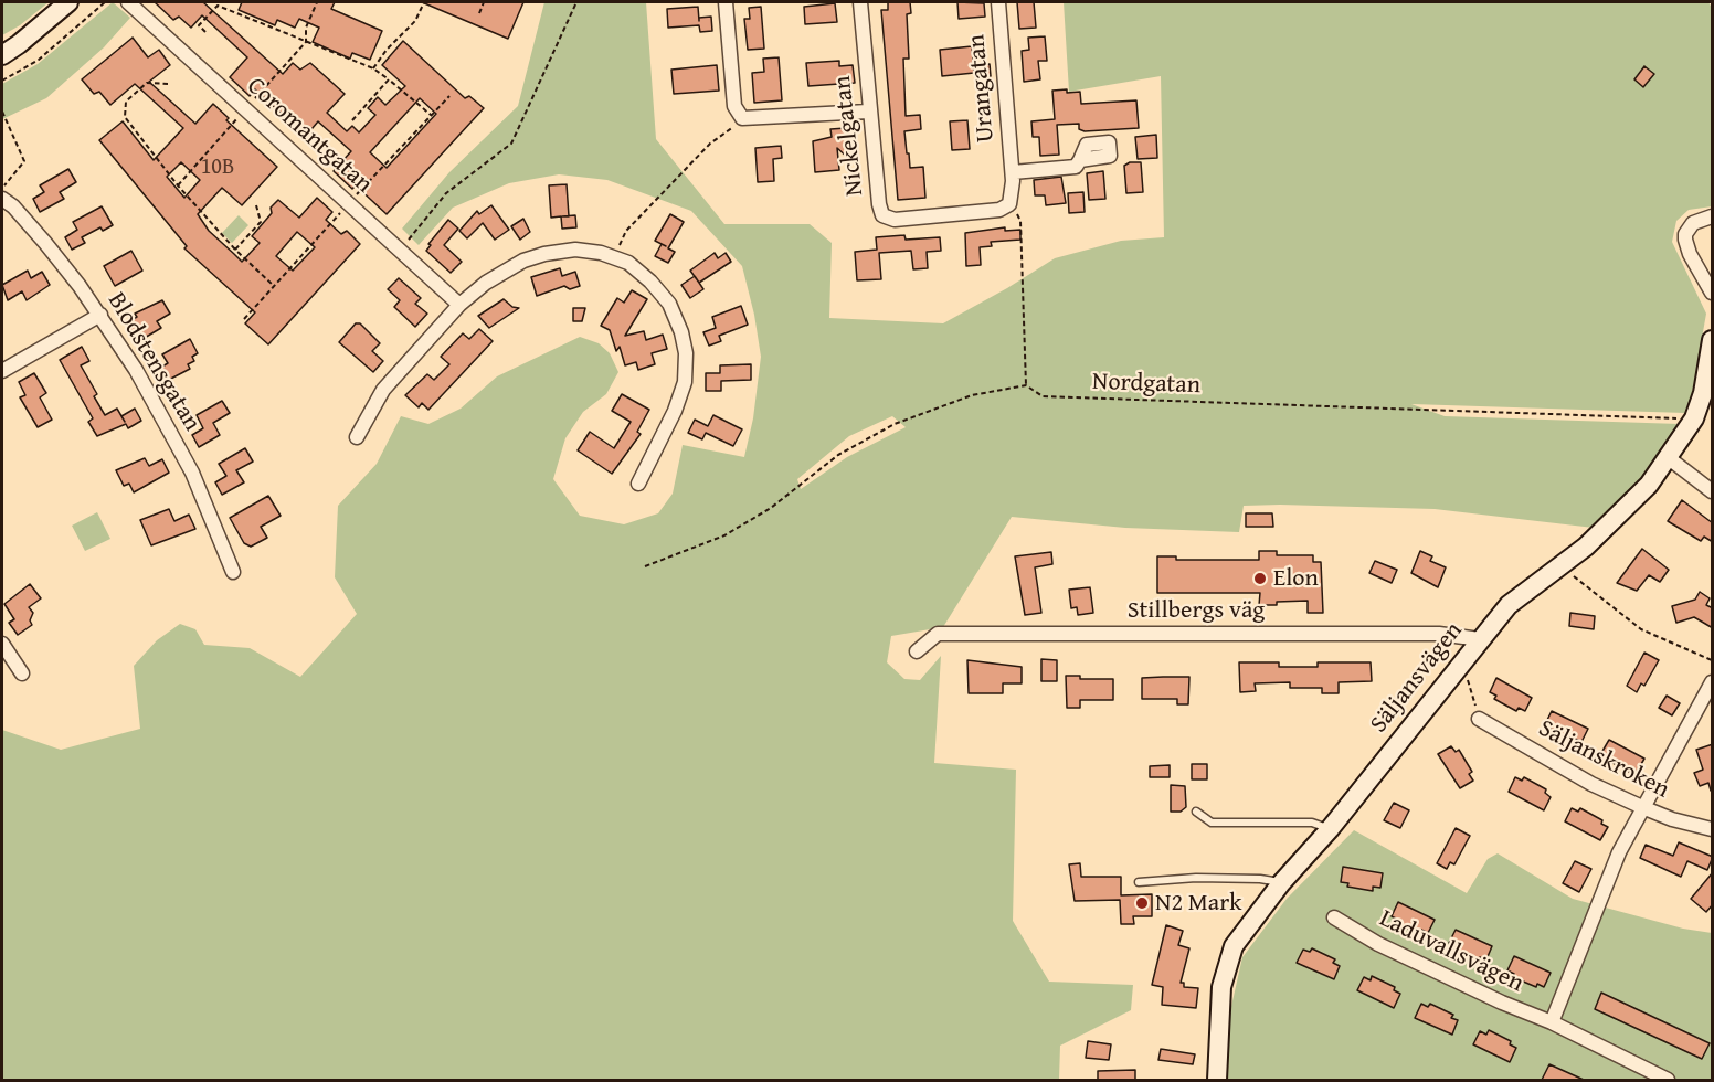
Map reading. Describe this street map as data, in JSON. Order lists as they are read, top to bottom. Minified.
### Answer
{"streets":{"street":["Urangatan","Coromantgatan","Nickelgatan","Blodstensgatan","Stillbergs väg","Säljansvägen","Säljanskroken","Laduvallsvägen"],"path":["Nordgatan"]},"crossings":[["Urangatan","Nickelgatan"],["Nordgatan","Säljansvägen"],["Stillbergs väg","Säljansvägen"]],"places":["Elon","N2 Mark"],"house_numbers":["10B"]}
